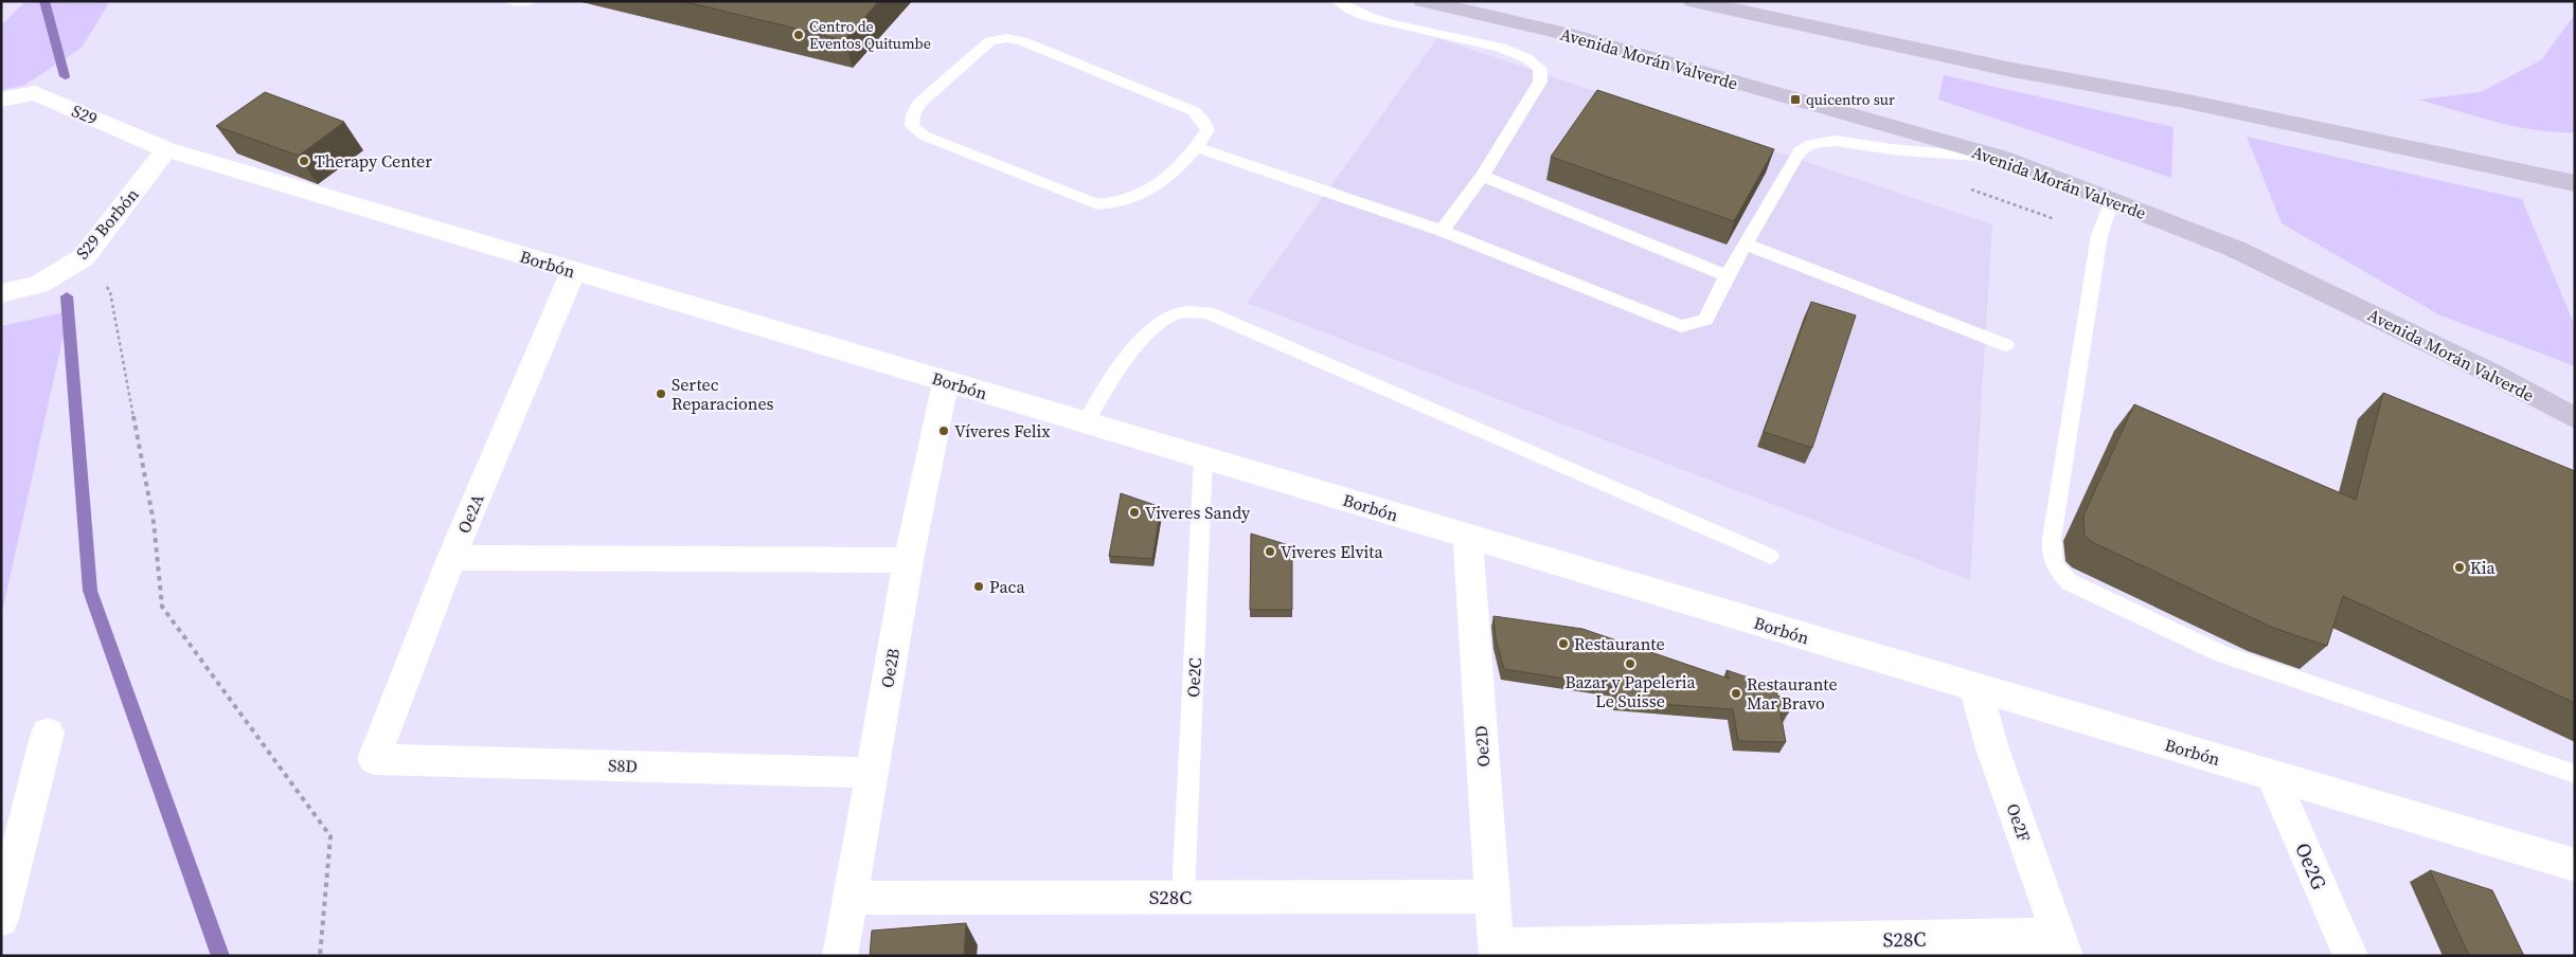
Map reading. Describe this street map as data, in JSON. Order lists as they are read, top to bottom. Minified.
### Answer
{"streets":{"main road":["Avenida Morán Valverde"],"street":["S29","S29 Borbón","Borbón","Oe2A","Oe2B","Oe2D","S8D","Oe2F","Oe2G","S28C"],"lane":["Oe2C"]},"crossings":[["S29","S29 Borbón"],["S29","Borbón"],["S29 Borbón","Borbón"],["Borbón","Oe2A"],["Borbón","Oe2B"],["Borbón","Oe2C"],["Borbón","Oe2D"],["Borbón","Oe2F"],["Borbón","Oe2G"],["Oe2A","S8D"],["Oe2B","S8D"],["Oe2B","S28C"],["Oe2C","S28C"],["Oe2D","S28C"],["Oe2F","S28C"]],"places":{"other":["Centro de Eventos Quitumbe","Therapy Center","Sertec Reparaciones","Víveres Felix","Viveres Sandy","Viveres Elvita","Kia","Paca","Restaurante","Bazar y Papeleria Le Suisse","Restaurante Mar Bravo"],"transit":["quicentro sur"]}}
